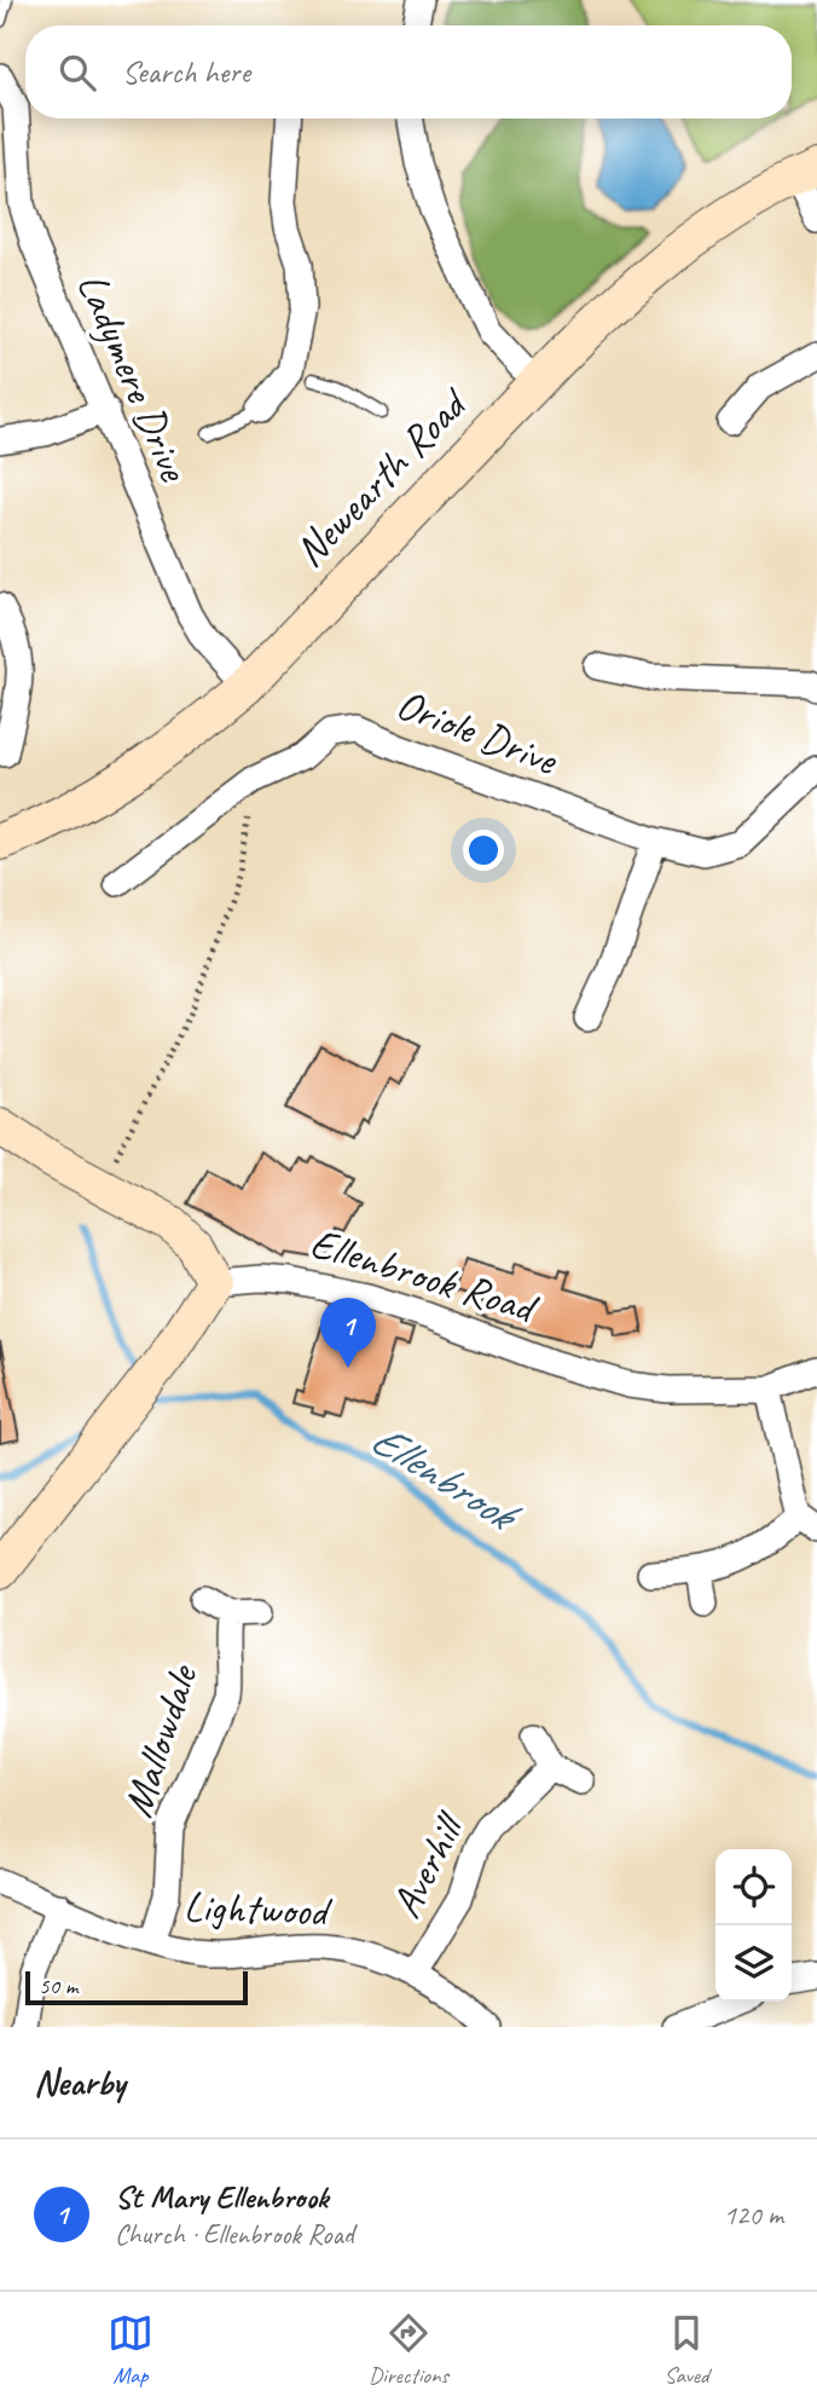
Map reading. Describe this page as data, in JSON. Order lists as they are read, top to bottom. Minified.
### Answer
{"streets":{"main road":["Newearth Road"],"street":["Ladymere Drive","Oriole Drive","Ellenbrook Road","Mallowdale","Averhill","Lightwood"]},"crossings":[["Ladymere Drive","Newearth Road"],["Mallowdale","Lightwood"],["Averhill","Lightwood"]],"water":["Ellenbrook"],"scale_bar":"50 m","page":{"search":"Search here","pins":"1","scale":"50 m","heading":"Nearby","list":[{"mark":"1","name":"St Mary Ellenbrook","note":"Church · Ellenbrook Road","value":"120 m"}],"nav":["Map","Directions","Saved"]}}
